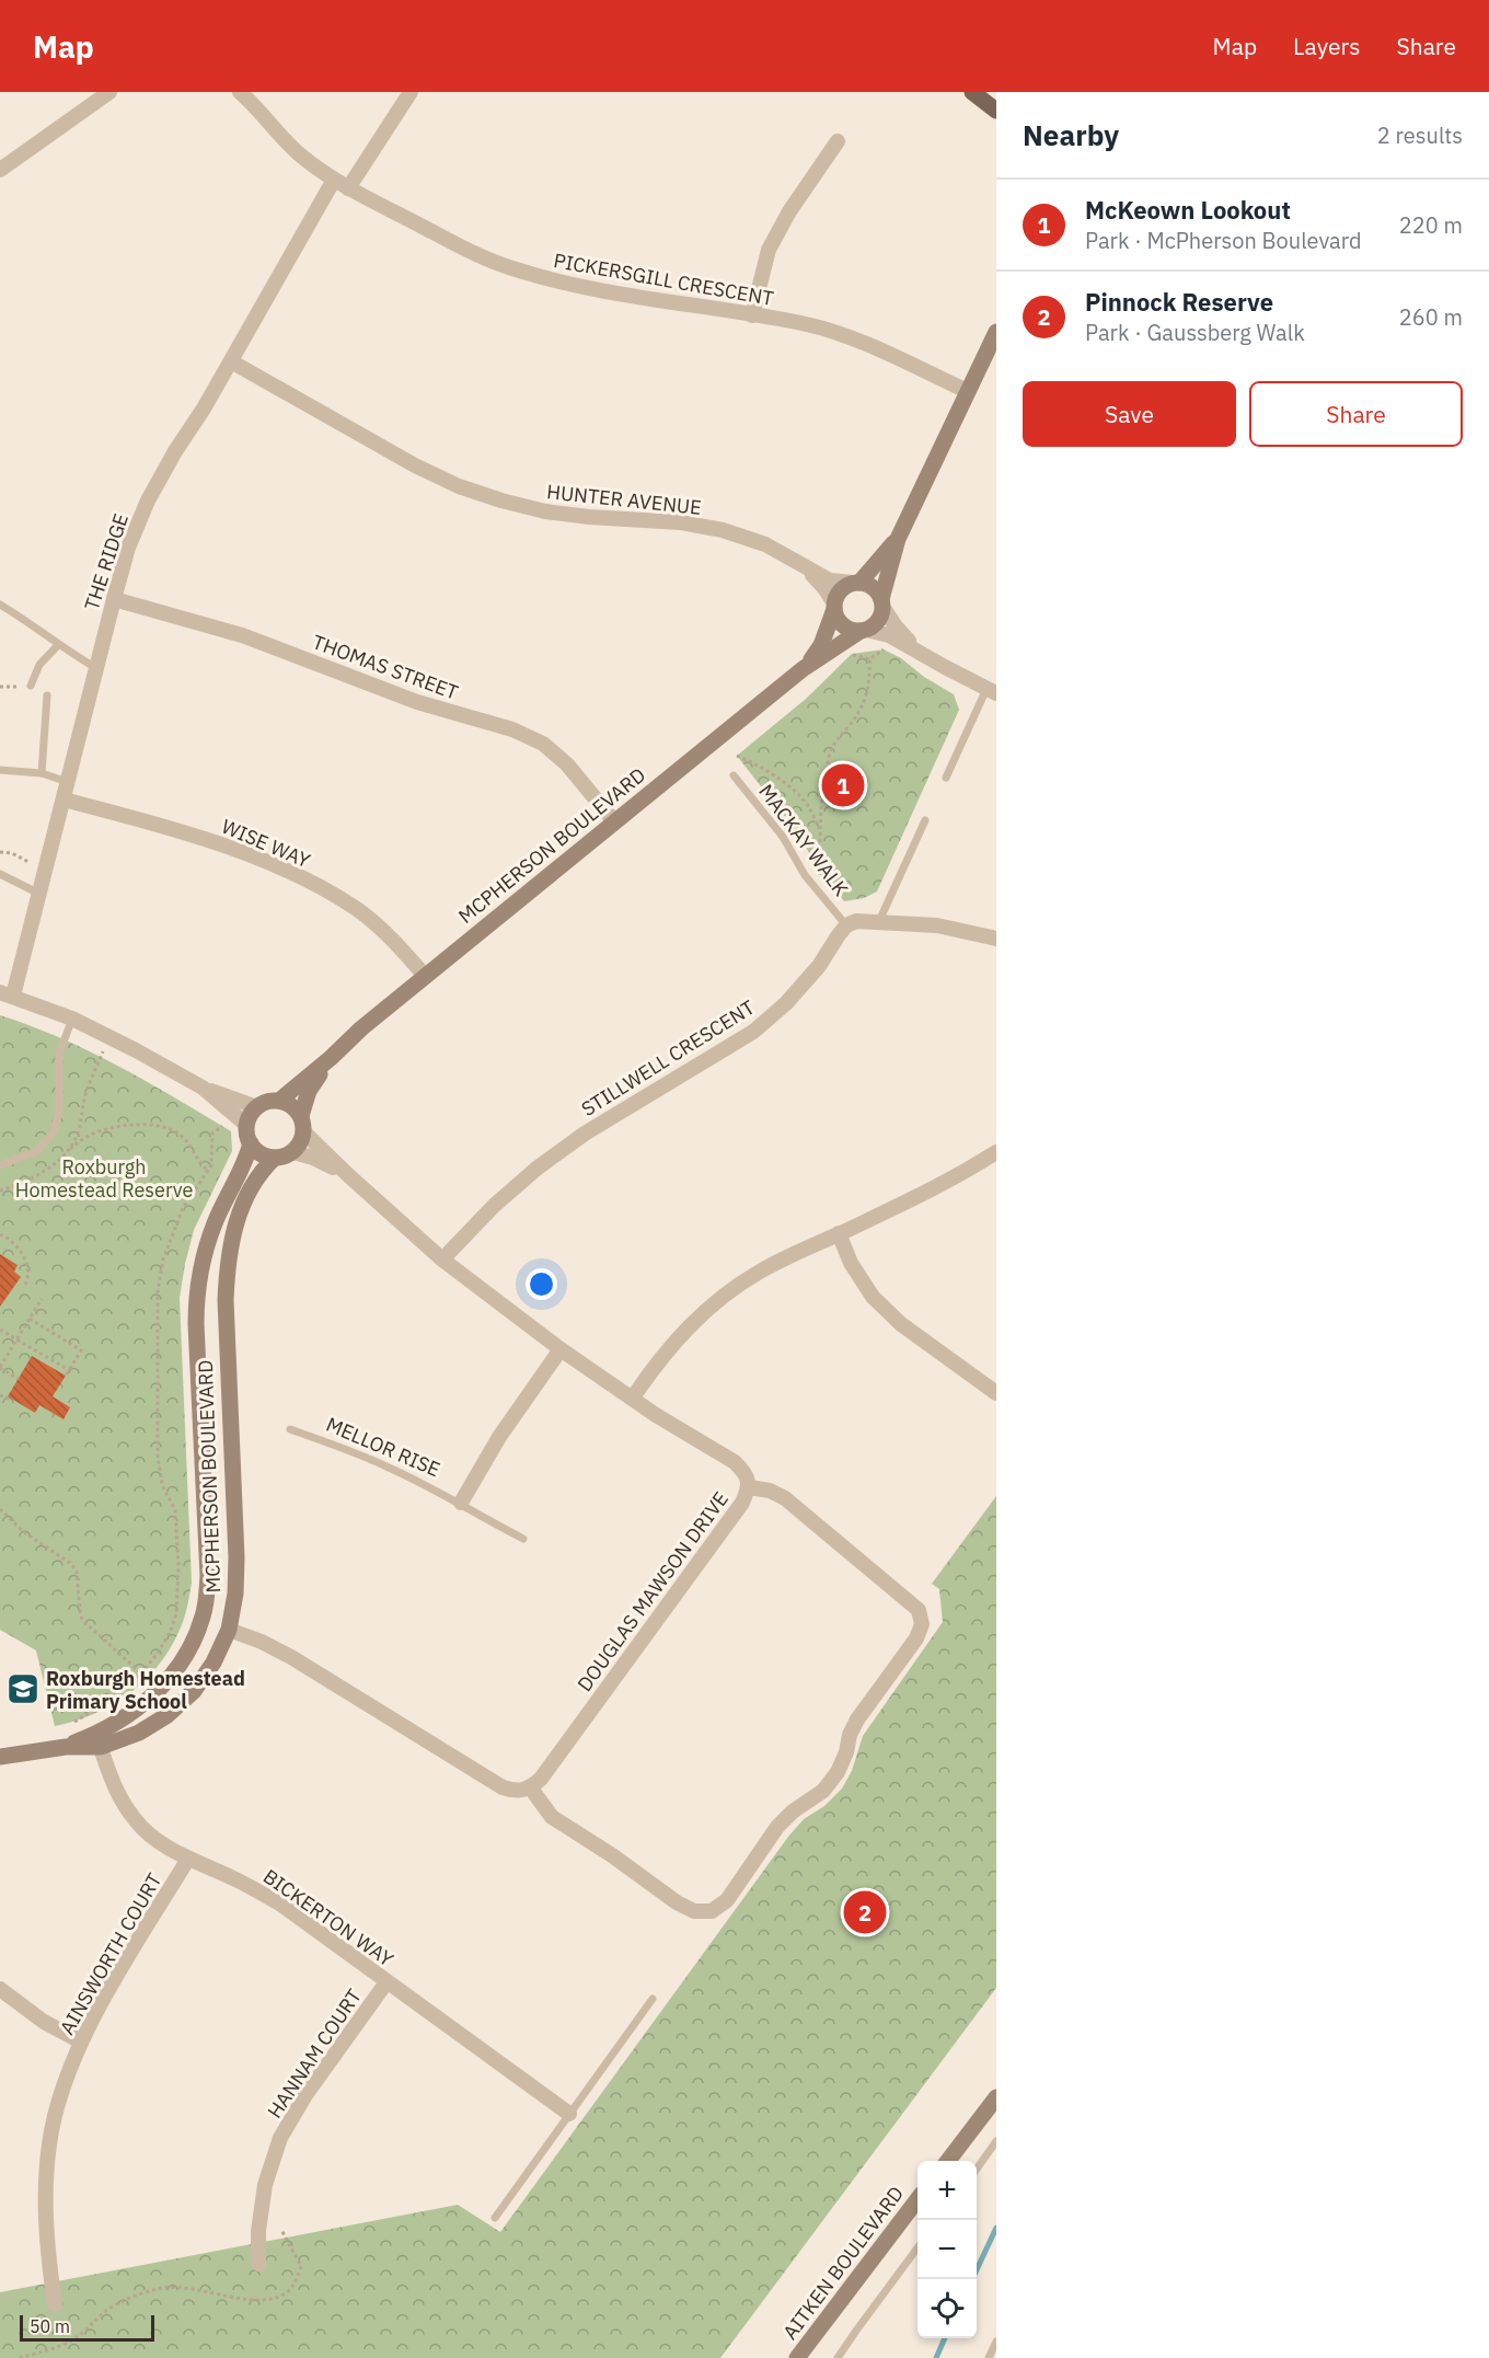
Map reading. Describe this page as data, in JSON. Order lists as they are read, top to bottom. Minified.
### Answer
{"streets":{"street":["PICKERSGILL CRESCENT","HUNTER AVENUE","THE RIDGE","THOMAS STREET","WISE WAY","MCPHERSON BOULEVARD","STILLWELL CRESCENT","DOUGLAS MAWSON DRIVE","BICKERTON WAY","AINSWORTH COURT","HANNAM COURT","AITKEN BOULEVARD"],"lane":["MACKAY WALK","MELLOR RISE"]},"crossings":[["PICKERSGILL CRESCENT","THE RIDGE"],["HUNTER AVENUE","THE RIDGE"],["HUNTER AVENUE","MCPHERSON BOULEVARD"],["THE RIDGE","THOMAS STREET"],["THE RIDGE","WISE WAY"],["THOMAS STREET","MCPHERSON BOULEVARD"],["MACKAY WALK","STILLWELL CRESCENT"],["WISE WAY","MCPHERSON BOULEVARD"],["MCPHERSON BOULEVARD","DOUGLAS MAWSON DRIVE"],["MCPHERSON BOULEVARD","BICKERTON WAY"],["STILLWELL CRESCENT","DOUGLAS MAWSON DRIVE"],["BICKERTON WAY","AINSWORTH COURT"],["BICKERTON WAY","HANNAM COURT"]],"parks":["Roxburgh Homestead Reserve"],"places":{"school or university":["Roxburgh Homestead Primary School"]},"scale_bar":"50 m","page":{"header":"Map","nav":["Map","Layers","Share"],"heading":["Nearby","2 results"],"list":[{"mark":"1","name":"McKeown Lookout","note":"Park · McPherson Boulevard","value":"220 m"},{"mark":"2","name":"Pinnock Reserve","note":"Park · Gaussberg Walk","value":"260 m"}],"buttons":["Save","Share"],"pins":["1","2"],"map_buttons":["+","−"],"scale":"50 m"}}
